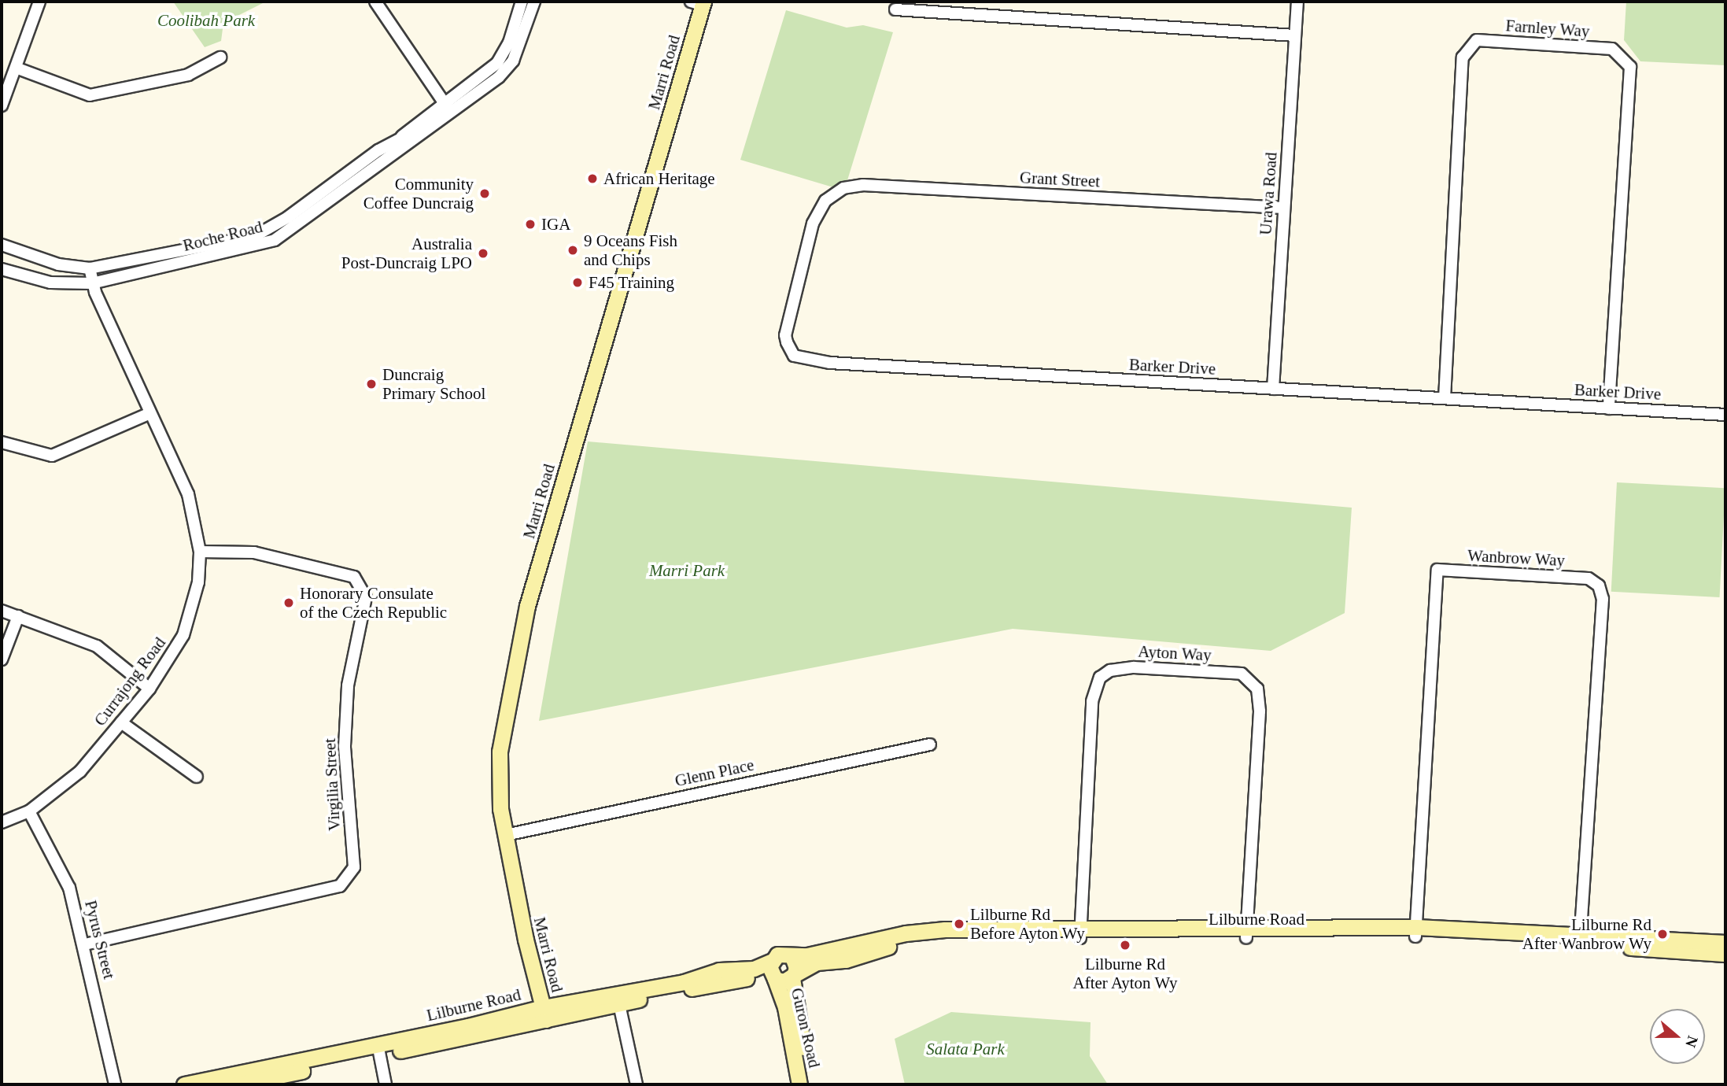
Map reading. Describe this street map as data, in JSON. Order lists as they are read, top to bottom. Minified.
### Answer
{"streets":{"street":["Farnley Way","Marri Road","Grant Street","Urawa Road","Roche Road","Barker Drive","Wanbrow Way","Ayton Way","Currajong Road","Glenn Place","Virgilia Street","Lilburne Road","Pyrus Street","Guron Road"]},"crossings":[["Farnley Way","Barker Drive"],["Marri Road","Glenn Place"],["Marri Road","Lilburne Road"],["Grant Street","Urawa Road"],["Grant Street","Barker Drive"],["Urawa Road","Barker Drive"],["Roche Road","Currajong Road"],["Wanbrow Way","Lilburne Road"],["Ayton Way","Lilburne Road"],["Currajong Road","Virgilia Street"],["Currajong Road","Pyrus Street"],["Virgilia Street","Pyrus Street"],["Lilburne Road","Guron Road"]],"parks":["Coolibah Park","Marri Park","Salata Park"],"places":["African Heritage","Community Coffee Duncraig","IGA","9 Oceans Fish and Chips","Australia Post-Duncraig LPO","F45 Training","Duncraig Primary School","Honorary Consulate of the Czech Republic","Lilburne Rd Before Ayton Wy","Lilburne Rd After Wanbrow Wy","Lilburne Rd After Ayton Wy"],"north":"right"}
